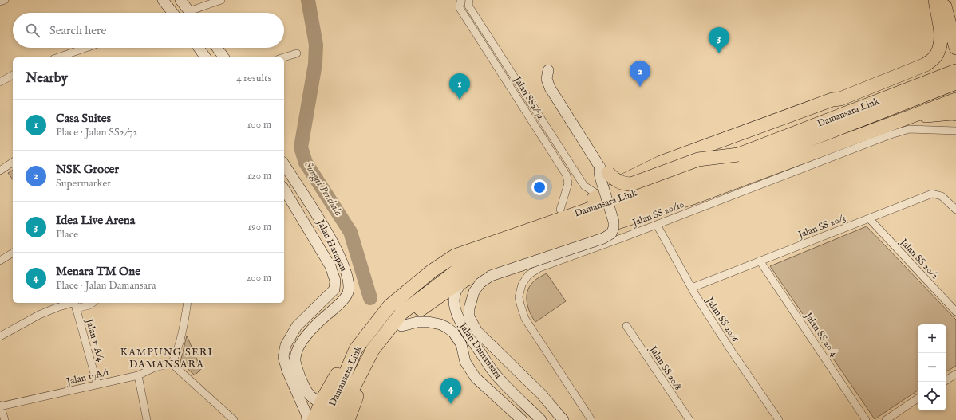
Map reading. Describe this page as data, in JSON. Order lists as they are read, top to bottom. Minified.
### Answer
{"streets":{"highway":["Damansara Link"],"main road":["Jalan Harapan","Jalan Damansara"],"street":["Jalan SS2/72","Jalan SS 20/10","Jalan SS 20/3","Jalan SS 20/2","Jalan SS 20/6","Jalan SS 20/4","Jalan 17A/4","Jalan SS 20/8","Jalan 17A/1"]},"crossings":[["Jalan SS 20/10","Jalan SS 20/6"],["Jalan SS 20/3","Jalan SS 20/2"],["Jalan SS 20/3","Jalan SS 20/6"],["Jalan SS 20/3","Jalan SS 20/4"],["Jalan 17A/4","Jalan 17A/1"]],"districts":["KAMPUNG SERI DAMANSARA"],"water":["Sungai Penchala"],"page":{"search":"Search here","pins":["3","2","1","4"],"heading":["Nearby","4 results"],"list":[{"mark":"1","name":"Casa Suites","note":"Place · Jalan SS2/72","value":"100 m"},{"mark":"2","name":"NSK Grocer","note":"Supermarket","value":"120 m"},{"mark":"3","name":"Idea Live Arena","note":"Place","value":"190 m"},{"mark":"4","name":"Menara TM One","note":"Place · Jalan Damansara","value":"200 m"}],"map_buttons":["+","−"]}}
